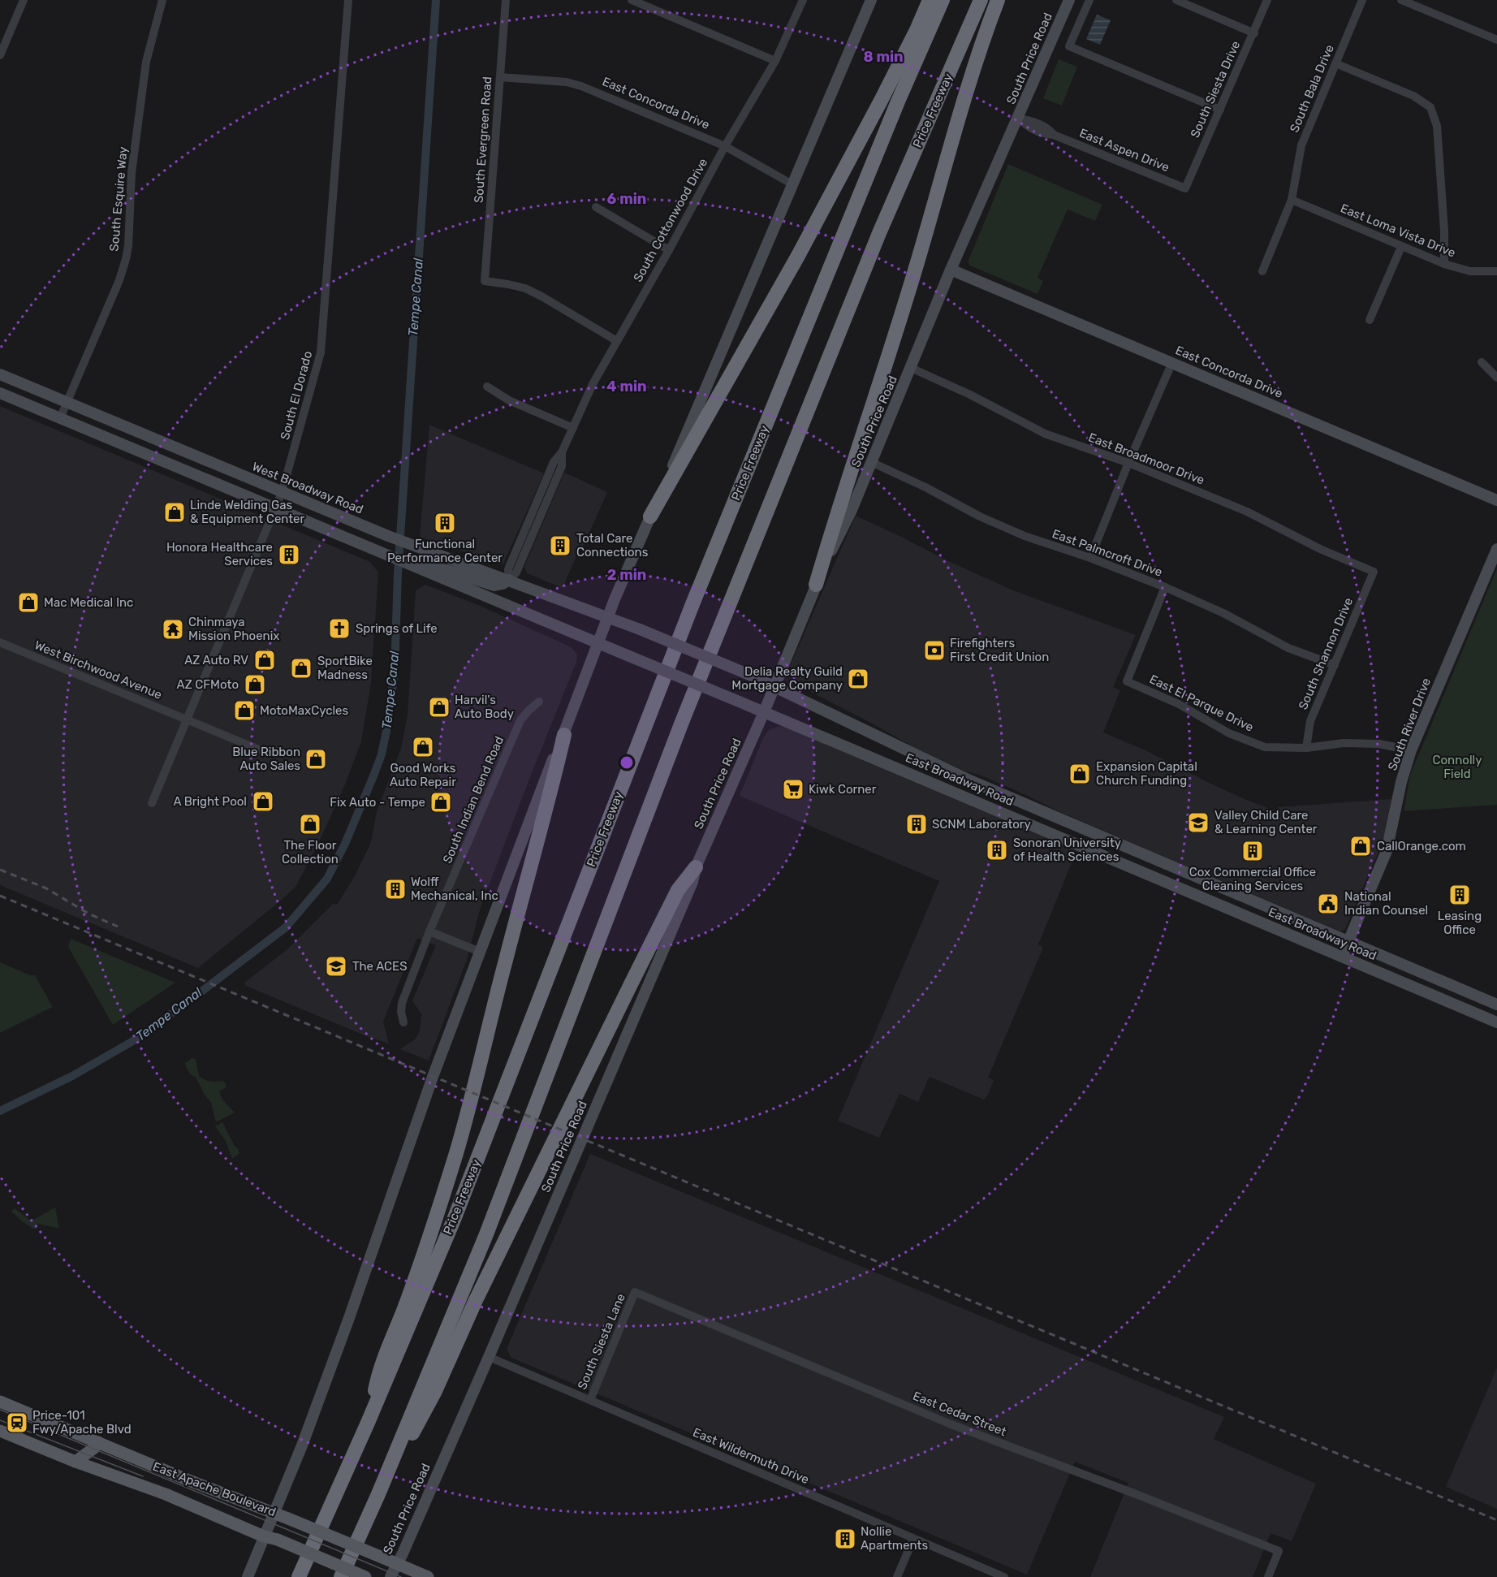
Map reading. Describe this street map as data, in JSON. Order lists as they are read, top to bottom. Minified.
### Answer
{"streets":{"highway":["Price Freeway"],"main road":["South Price Road","East Concorda Drive","West Broadway Road","South River Drive","East Broadway Road","East Apache Boulevard"],"street":["South Bala Drive","South Siesta Drive","South Evergreen Road","East Aspen Drive","South Esquire Way","South Cottonwood Drive","East Loma Vista Drive","South El Dorado","East Broadmoor Drive","East Palmcroft Drive","South Shannon Drive","West Birchwood Avenue","East El Parque Drive","South Indian Bend Road","South Siesta Lane","East Cedar Street","East Wildermuth Drive"]},"crossings":[["South Price Road","East Concorda Drive"],["South Price Road","East Aspen Drive"],["South Price Road","East Broadmoor Drive"],["South Price Road","East Palmcroft Drive"],["South Price Road","East Broadway Road"],["South Price Road","East Wildermuth Drive"],["South Price Road","East Apache Boulevard"],["South Bala Drive","East Loma Vista Drive"],["South Siesta Drive","East Aspen Drive"],["East Concorda Drive","South Evergreen Road"],["East Concorda Drive","South Cottonwood Drive"],["South Evergreen Road","South Cottonwood Drive"],["South Esquire Way","West Broadway Road"],["South Cottonwood Drive","West Broadway Road"],["South El Dorado","West Broadway Road"],["South El Dorado","West Birchwood Avenue"],["East Broadmoor Drive","South Shannon Drive"],["West Broadway Road","East Broadway Road"],["East Palmcroft Drive","South Shannon Drive"],["East Palmcroft Drive","East El Parque Drive"],["South Shannon Drive","East El Parque Drive"],["East El Parque Drive","South River Drive"],["South River Drive","East Broadway Road"],["South Siesta Lane","East Cedar Street"],["South Siesta Lane","East Wildermuth Drive"]],"water":["Tempe Canal"],"parks":["Connolly Field"],"places":{"shop":["Linde Welding Gas & Equipment Center","Mac Medical Inc","AZ Auto RV","SportBike Madness","Delia Realty Guild Mortgage Company","AZ CFMoto","Harvil's Auto Body","MotoMaxCycles","Good Works Auto Repair","Blue Ribbon Auto Sales","Expansion Capital Church Funding","A Bright Pool","Fix Auto - Tempe","The Floor Collection","CallOrange.com"],"building":["Functional Performance Center","Total Care Connections","Honora Healthcare Services","SCNM Laboratory","Sonoran University of Health Sciences","Cox Commercial Office Cleaning Services","Wolff Mechanical, Inc","Leasing Office","Nollie Apartments"],"church":["Springs of Life"],"temple":["Chinmaya Mission Phoenix"],"bank":["Firefighters First Credit Union"],"supermarket":["Kiwk Corner"],"school or university":["Valley Child Care & Learning Center","The ACES"],"public building":["National Indian Counsel"],"station":["Price-101 Fwy/Apache Blvd"]},"rings":["8 min","6 min","4 min","2 min"]}
